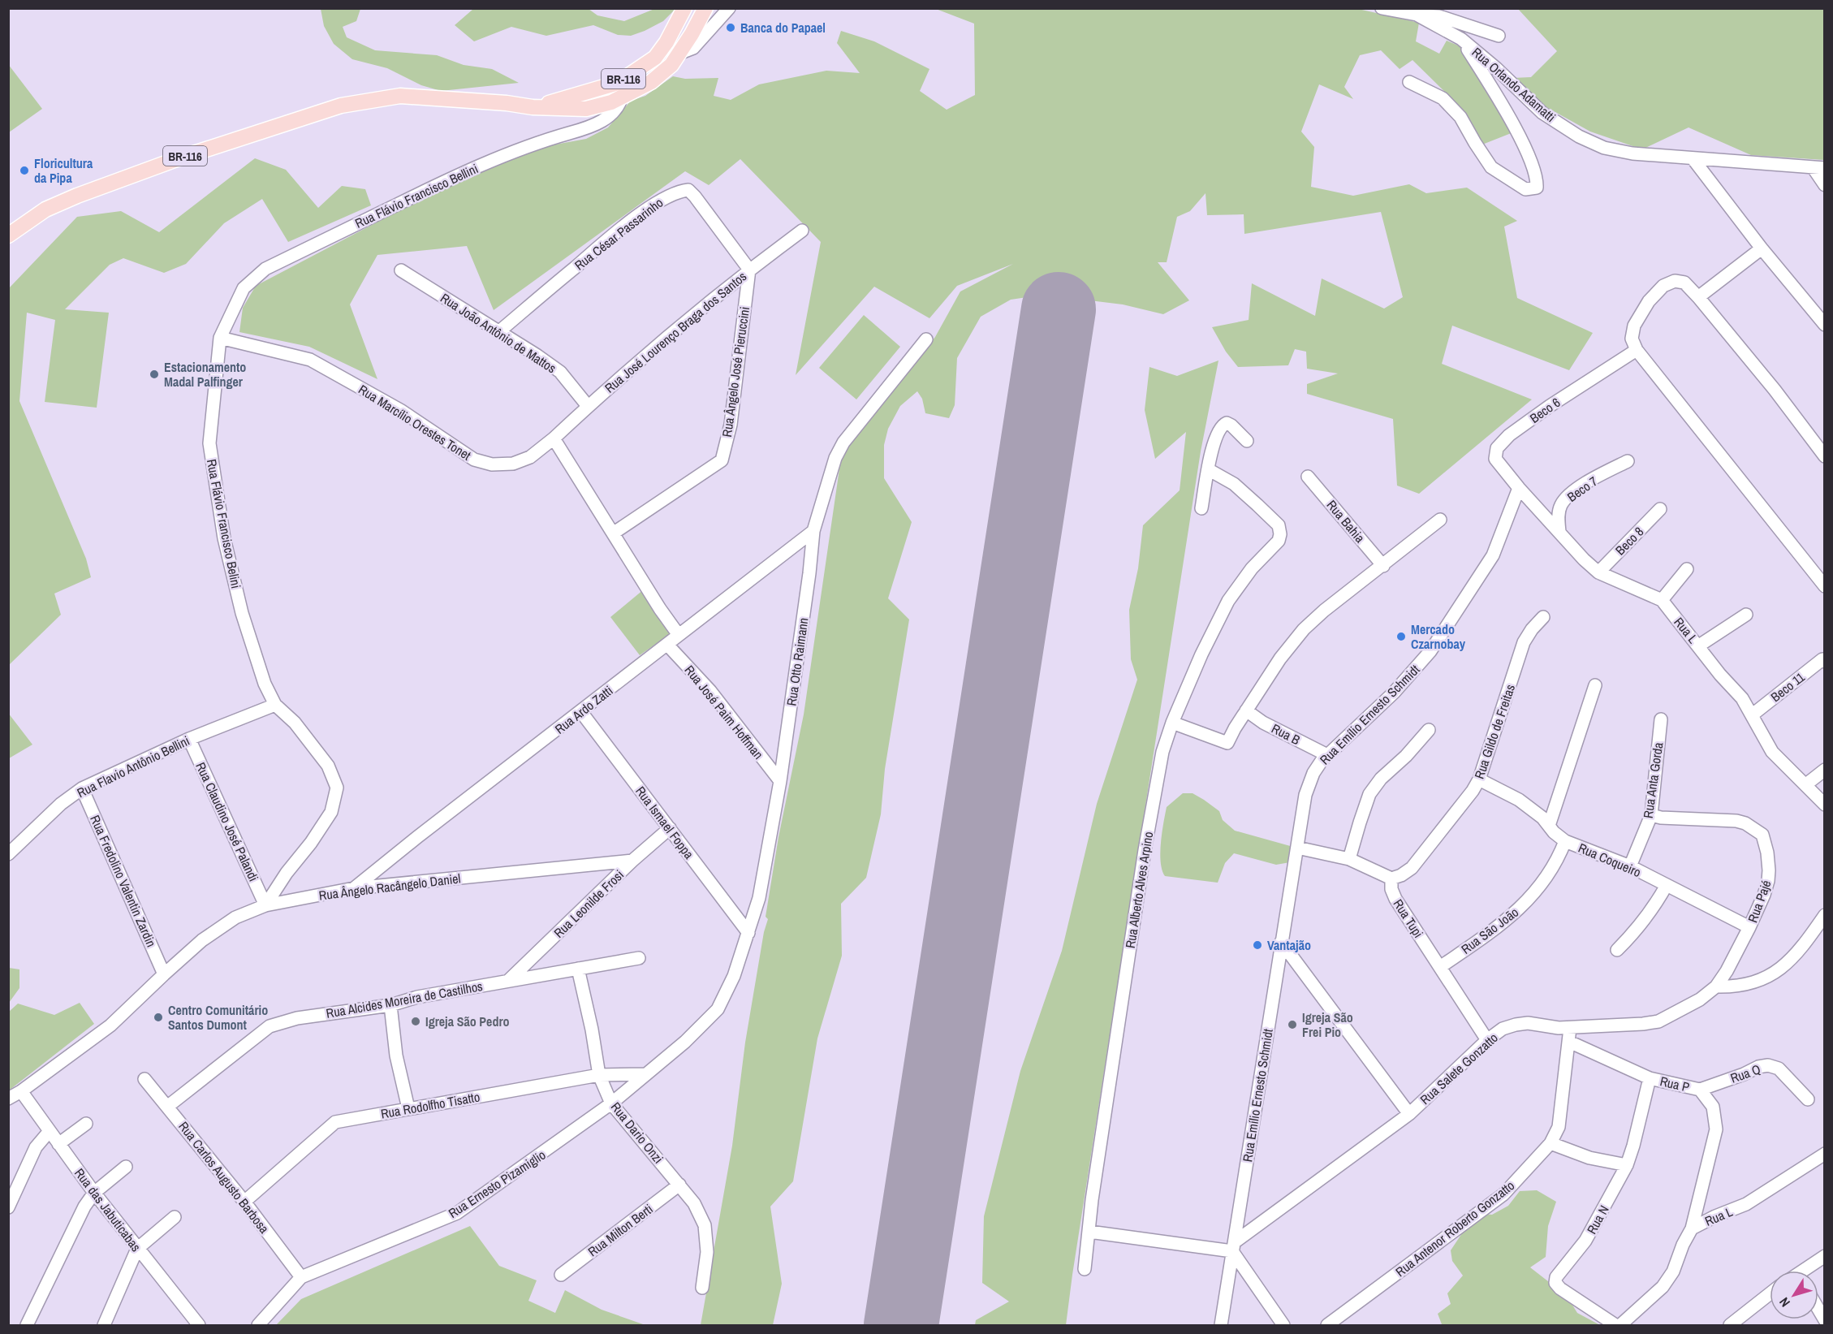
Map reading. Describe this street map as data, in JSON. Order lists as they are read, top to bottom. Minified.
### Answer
{"streets":{"main road":["BR-116"],"street":["Rua Orlando Adamatti","Rua Flávio Francisco Bellini","Rua César Passarinho","Rua José Lourenço Braga dos Santos","Rua João Antônio de Mattos","Rua Ângelo José Pieruccini","Beco 6","Rua Marcílio Orestes Tonet","Beco 7","Rua Bahia","Rua Flávio Francisco Belini","Beco 8","Rua L","Rua Otto Raimann","Beco 11","Rua Ardo Zatti","Rua José Paim Hoffman","Rua Emílio Ernesto Schmidt","Rua Gildo de Freitas","Rua B","Rua Flavio Antônio Bellini","Rua Anta Gorda","Rua Claudino José Palandi","Rua Ismael Foppa","Rua Coqueiro","Rua Fredolino Valentin Zardin","Rua Ângelo Racângelo Daniel","Rua Alberto Alves Arpino","Rua Pajé","Rua Leonilde Frosi","Rua Tupi","Rua São João","Rua Alcides Moreira de Castilhos","Rua Salete Gonzatto","Rua Q","Rua P","Rua Rodolfho Tisatto","Rua Dario Onzi","Rua Carlos Augusto Barbosa","Rua Ernesto Pizamiglio","Rua das Jabuticabas","Rua N","Rua Antenor Roberto Gonzatto","Rua Milton Berti"]},"crossings":[["BR-116","Rua Flávio Francisco Bellini"],["Rua Flávio Francisco Bellini","Rua Marcílio Orestes Tonet"],["Rua Flávio Francisco Bellini","Rua Flávio Francisco Belini"],["Rua César Passarinho","Rua José Lourenço Braga dos Santos"],["Rua César Passarinho","Rua João Antônio de Mattos"],["Rua César Passarinho","Rua Ângelo José Pieruccini"],["Rua José Lourenço Braga dos Santos","Rua João Antônio de Mattos"],["Rua José Lourenço Braga dos Santos","Rua Ângelo José Pieruccini"],["Rua José Lourenço Braga dos Santos","Rua Marcílio Orestes Tonet"],["Beco 6","Rua L"],["Beco 6","Rua Emílio Ernesto Schmidt"],["Rua Marcílio Orestes Tonet","Rua Flávio Francisco Belini"],["Beco 7","Rua L"],["Rua Flávio Francisco Belini","Rua Flavio Antônio Bellini"],["Beco 8","Rua L"],["Rua L","Beco 11"],["Rua L","Rua Emílio Ernesto Schmidt"],["Rua L","Rua P"],["Rua Otto Raimann","Rua Ardo Zatti"],["Rua Otto Raimann","Rua José Paim Hoffman"],["Rua Otto Raimann","Rua Ismael Foppa"],["Rua Otto Raimann","Rua Ernesto Pizamiglio"],["Rua Ardo Zatti","Rua José Paim Hoffman"],["Rua Ardo Zatti","Rua Ismael Foppa"],["Rua Ardo Zatti","Rua Ângelo Racângelo Daniel"],["Rua Emílio Ernesto Schmidt","Rua B"],["Rua Emílio Ernesto Schmidt","Rua Salete Gonzatto"],["Rua Gildo de Freitas","Rua Coqueiro"],["Rua Gildo de Freitas","Rua Tupi"],["Rua Flavio Antônio Bellini","Rua Claudino José Palandi"],["Rua Flavio Antônio Bellini","Rua Fredolino Valentin Zardin"],["Rua Anta Gorda","Rua Coqueiro"],["Rua Anta Gorda","Rua Pajé"],["Rua Claudino José Palandi","Rua Ângelo Racângelo Daniel"],["Rua Ismael Foppa","Rua Leonilde Frosi"],["Rua Coqueiro","Rua Pajé"],["Rua Coqueiro","Rua São João"],["Rua Fredolino Valentin Zardin","Rua Ângelo Racângelo Daniel"],["Rua Ângelo Racângelo Daniel","Rua Leonilde Frosi"],["Rua Ângelo Racângelo Daniel","Rua das Jabuticabas"],["Rua Pajé","Rua Salete Gonzatto"],["Rua Leonilde Frosi","Rua Alcides Moreira de Castilhos"],["Rua Tupi","Rua São João"],["Rua Tupi","Rua Salete Gonzatto"],["Rua Alcides Moreira de Castilhos","Rua Dario Onzi"],["Rua Alcides Moreira de Castilhos","Rua Carlos Augusto Barbosa"],["Rua Salete Gonzatto","Rua Antenor Roberto Gonzatto"],["Rua Q","Rua P"],["Rua P","Rua N"],["Rua P","Rua Antenor Roberto Gonzatto"],["Rua Rodolfho Tisatto","Rua Dario Onzi"],["Rua Rodolfho Tisatto","Rua Carlos Augusto Barbosa"],["Rua Rodolfho Tisatto","Rua Ernesto Pizamiglio"],["Rua Dario Onzi","Rua Ernesto Pizamiglio"],["Rua Dario Onzi","Rua Milton Berti"],["Rua Carlos Augusto Barbosa","Rua Ernesto Pizamiglio"]],"places":["Banca do Papael","Floricultura da Pipa","Estacionamento Madal Palfinger","Mercado Czarnobay","Vantajão","Centro Comunitário Santos Dumont","Igreja São Pedro","Igreja São Frei Pio"],"north":"bottom left"}
